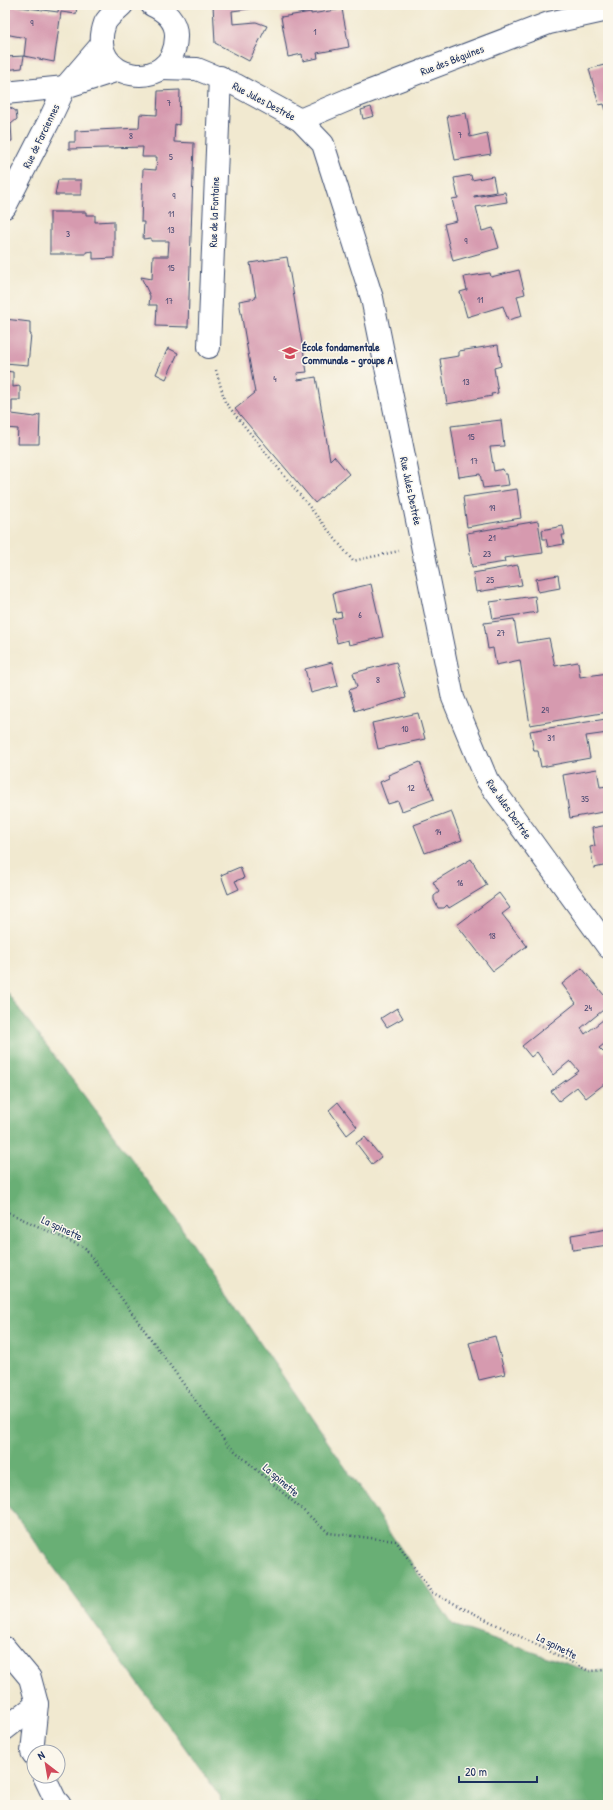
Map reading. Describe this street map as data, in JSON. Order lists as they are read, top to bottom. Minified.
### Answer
{"streets":{"street":["Rue des Béguines","Rue Jules Destrée","Rue de Farciennes","Rue de la Fontaine"],"path":["La spinette"]},"crossings":[["Rue des Béguines","Rue Jules Destrée"],["Rue Jules Destrée","Rue de la Fontaine"]],"places":{"school or university":["École fondamentale Communale - groupe A"]},"house_numbers":["9","1","7","7","8","5","9","11","13","3","9","15","11","17","4","13","15","17","19","21","23","25","6","27","8","29","10","31","12","35","14","16","18","24"],"scale_bar":"20 m","north":"top left"}
